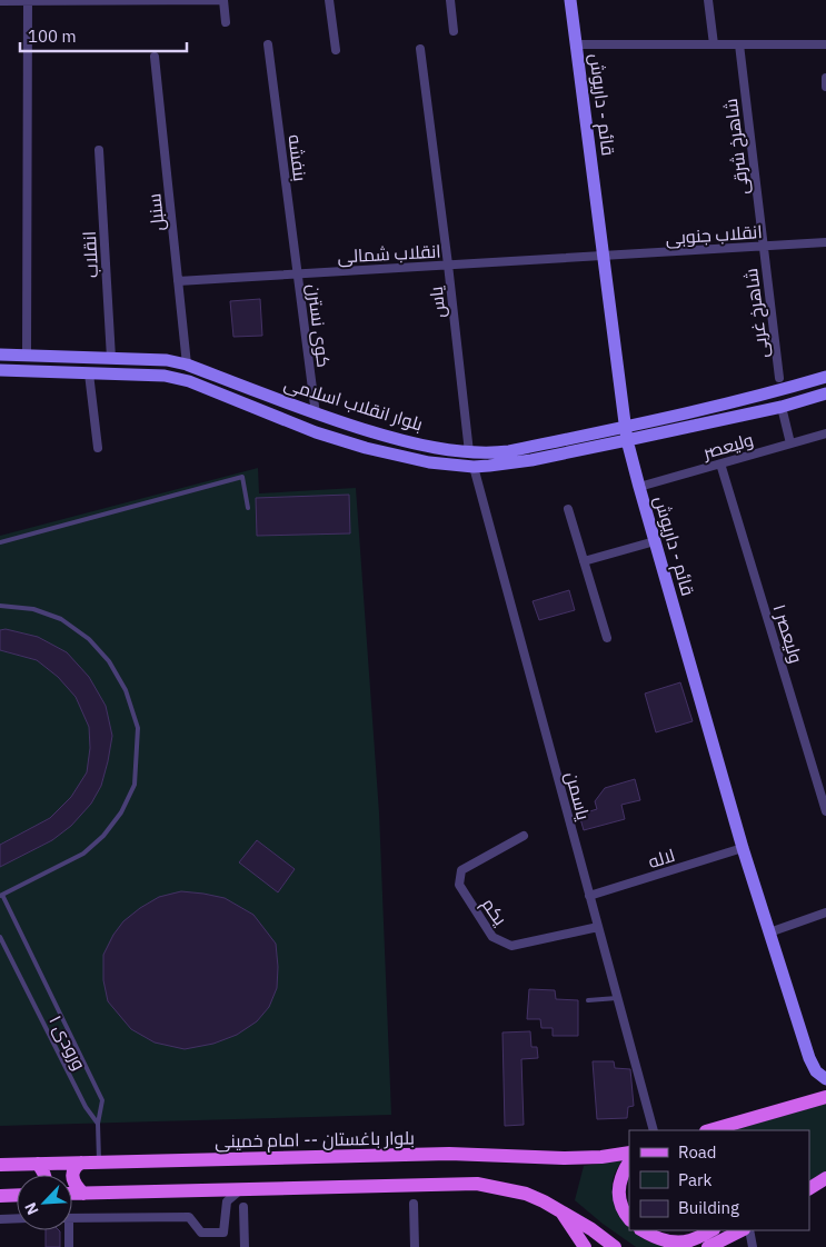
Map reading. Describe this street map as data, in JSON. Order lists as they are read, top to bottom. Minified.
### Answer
{"streets":{"main road":["قائم - داریوش","بلوار انقلاب اسلامی","بلوار باغستان -- امام خمینی"],"street":["شاهرخ شرقی","بنفشه","سنبل","انقلاب جنوبی","انقلاب شمالی","انقلاب","یاس","شاهرخ غربی","کوی نسترن","ولیعصر","ولیعصر ۱","یاسمن","لاله","یکم"],"lane":["ورودی ۱"]},"crossings":[["قائم - داریوش","انقلاب جنوبی"],["قائم - داریوش","انقلاب شمالی"],["قائم - داریوش","بلوار انقلاب اسلامی"],["قائم - داریوش","ولیعصر"],["قائم - داریوش","لاله"],["شاهرخ شرقی","انقلاب جنوبی"],["شاهرخ شرقی","شاهرخ غربی"],["بنفشه","انقلاب شمالی"],["بنفشه","کوی نسترن"],["سنبل","انقلاب شمالی"],["سنبل","بلوار انقلاب اسلامی"],["انقلاب جنوبی","انقلاب شمالی"],["انقلاب جنوبی","شاهرخ غربی"],["انقلاب شمالی","یاس"],["انقلاب شمالی","کوی نسترن"],["انقلاب","بلوار انقلاب اسلامی"],["یاس","بلوار انقلاب اسلامی"],["کوی نسترن","بلوار انقلاب اسلامی"],["بلوار انقلاب اسلامی","یاسمن"],["ولیعصر","ولیعصر ۱"],["یاسمن","لاله"],["یاسمن","یکم"]],"legend":["Road","Park","Building"],"scale_bar":"100 m","north":"bottom left"}
